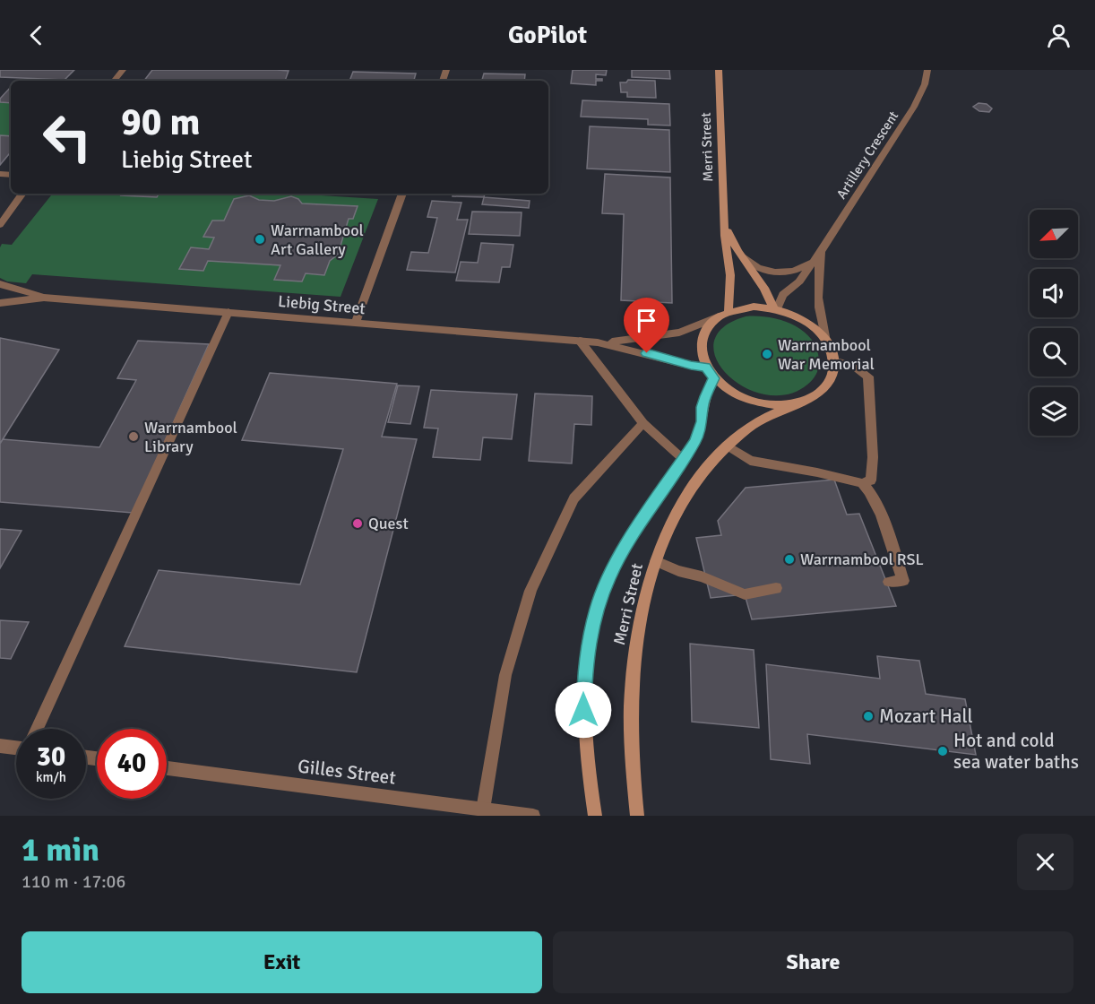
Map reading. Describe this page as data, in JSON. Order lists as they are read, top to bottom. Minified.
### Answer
{"streets":{"street":["Merri Street","Artillery Crescent","Liebig Street","Gilles Street"]},"crossings":[["Merri Street","Artillery Crescent"],["Merri Street","Liebig Street"],["Artillery Crescent","Liebig Street"]],"places":["Warrnambool Art Gallery","Warrnambool War Memorial","Warrnambool Library","Quest","Warrnambool RSL","Mozart Hall","Hot and cold sea water baths"],"north":"bottom left","page":{"header":"GoPilot","turn":["90 m","Liebig Street"],"speed":"30 km/h","limit":"40","heading":["1 min","110 m · 17:06"],"buttons":["Exit","Share"]}}
